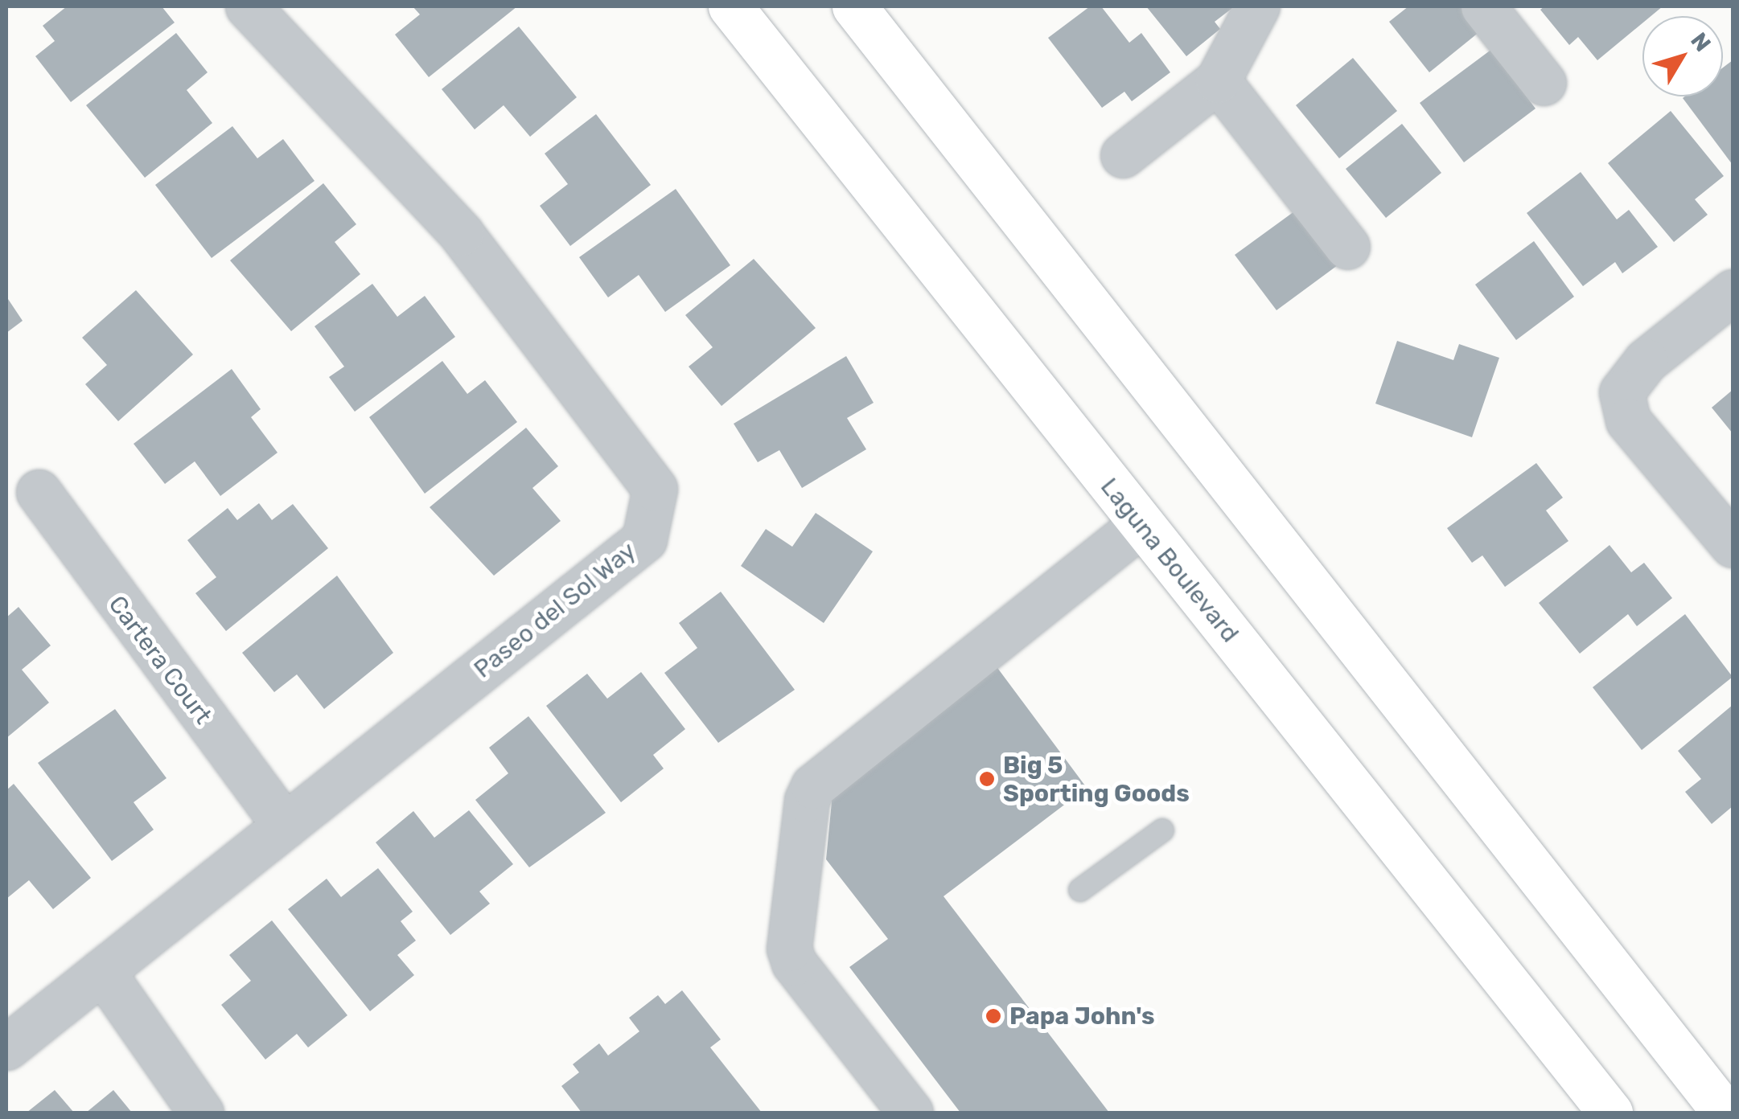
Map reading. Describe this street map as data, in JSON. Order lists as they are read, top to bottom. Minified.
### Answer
{"streets":{"main road":["Laguna Boulevard"],"street":["Paseo del Sol Way","Cartera Court"]},"crossings":[["Paseo del Sol Way","Cartera Court"]],"places":["Big 5 Sporting Goods","Papa John's"],"north":"top right"}
